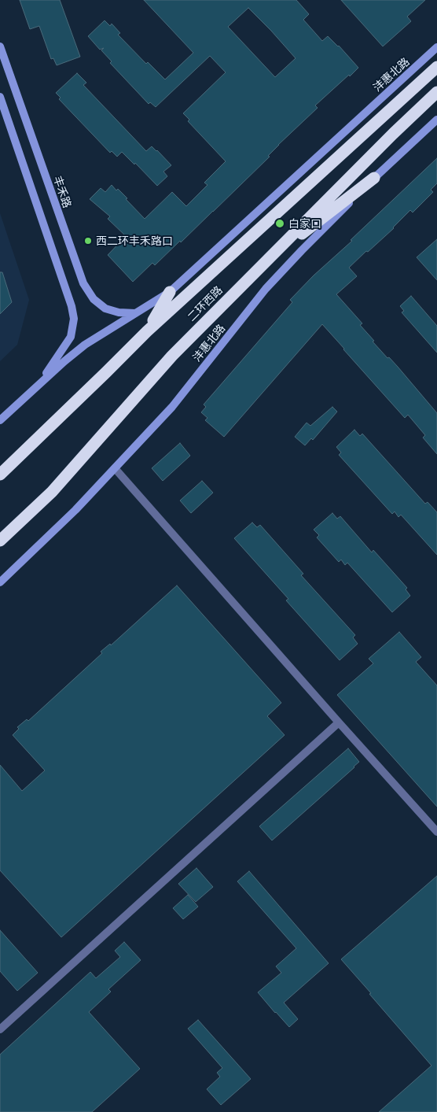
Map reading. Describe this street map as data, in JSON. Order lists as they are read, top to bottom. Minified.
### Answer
{"streets":{"highway":["二环西路"],"main road":["沣惠北路","丰禾路"]},"crossings":[["沣惠北路","丰禾路"]],"places":["白家口","西二环丰禾路口"]}
